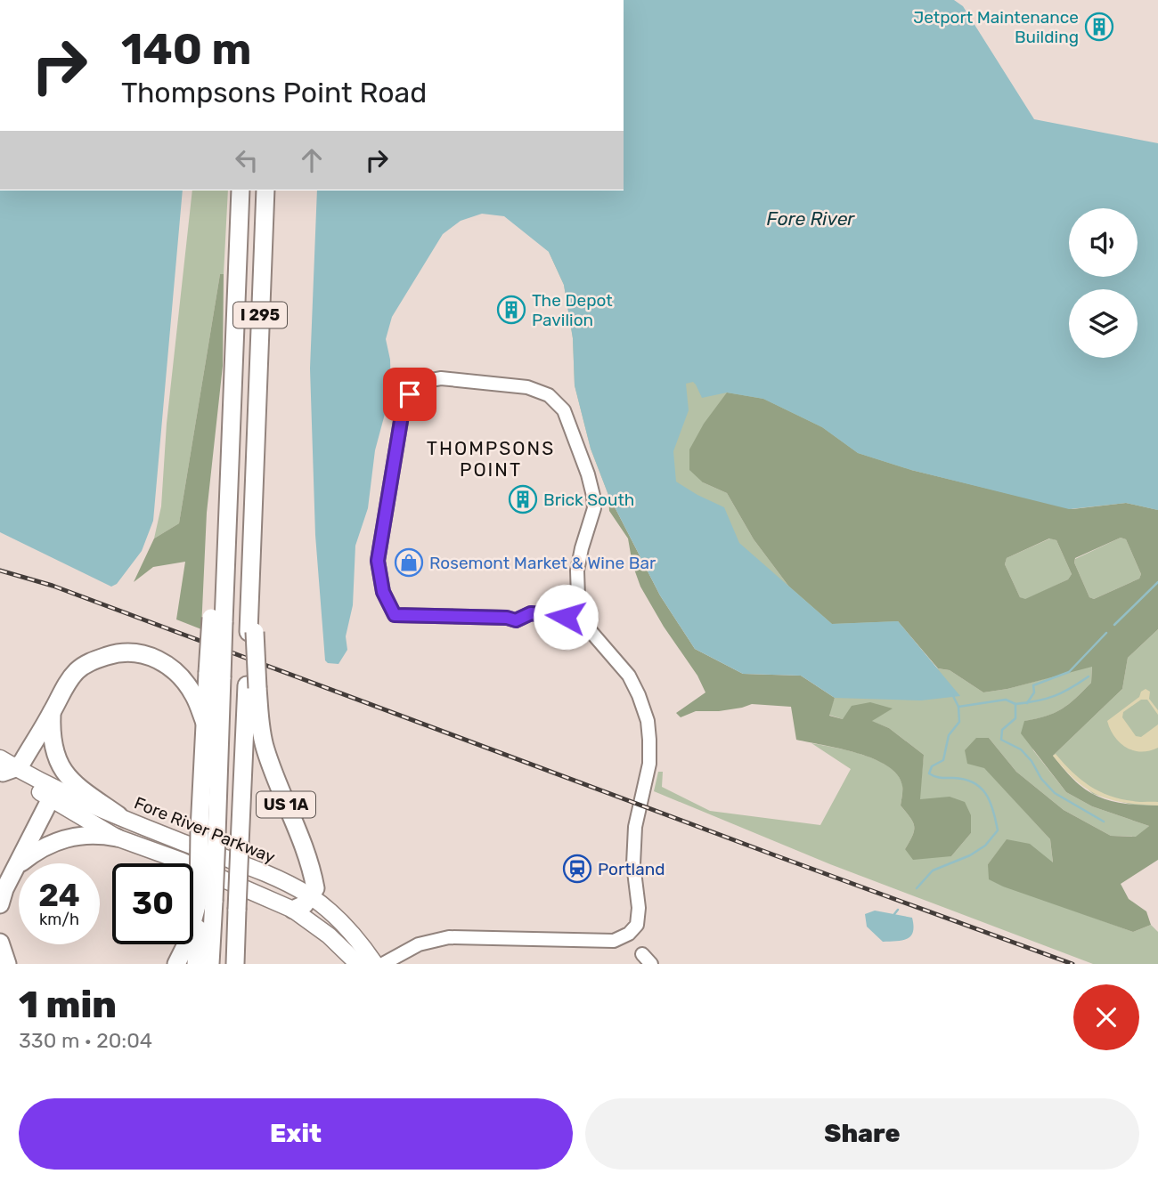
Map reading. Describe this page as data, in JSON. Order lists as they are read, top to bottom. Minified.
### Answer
{"streets":{"highway":["I 295","US 1A"],"main road":["Fore River Parkway"]},"crossings":[["I 295","US 1A"],["US 1A","Fore River Parkway"]],"districts":["THOMPSONS POINT"],"water":["Fore River"],"places":{"building":["Jetport Maintenance Building","The Depot Pavilion","Brick South"],"shop":["Rosemont Market & Wine Bar"],"station":["Portland"]},"page":{"turn":["140 m","Thompsons Point Road"],"speed":"24 km/h","limit":"30","heading":["1 min","330 m · 20:04"],"buttons":["Exit","Share"]}}
